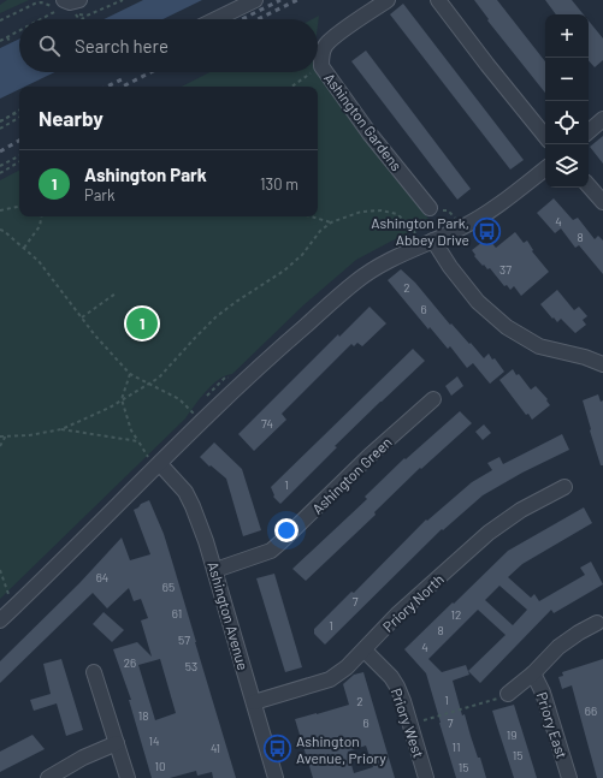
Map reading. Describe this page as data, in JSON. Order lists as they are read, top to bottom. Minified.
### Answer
{"streets":{"street":["Ashington Gardens","Ashington Green","Priory North","Ashington Avenue","Priory West","Priory East"]},"crossings":[["Ashington Green","Ashington Avenue"],["Priory North","Ashington Avenue"],["Priory North","Priory West"]],"places":{"bus stop":["Ashington Park, Abbey Drive","Ashington Avenue, Priory"]},"house_numbers":["4","8","37","2","6","74","1","64","65","7","61","12","1","8","57","4","26","53","1","2","66","18","6","7","19","14","11","41","15","10","15"],"page":{"map_buttons":["+","−"],"search":"Search here","heading":"Nearby","list":[{"mark":"1","name":"Ashington Park","note":"Park","value":"130 m"}],"pins":"1"}}
